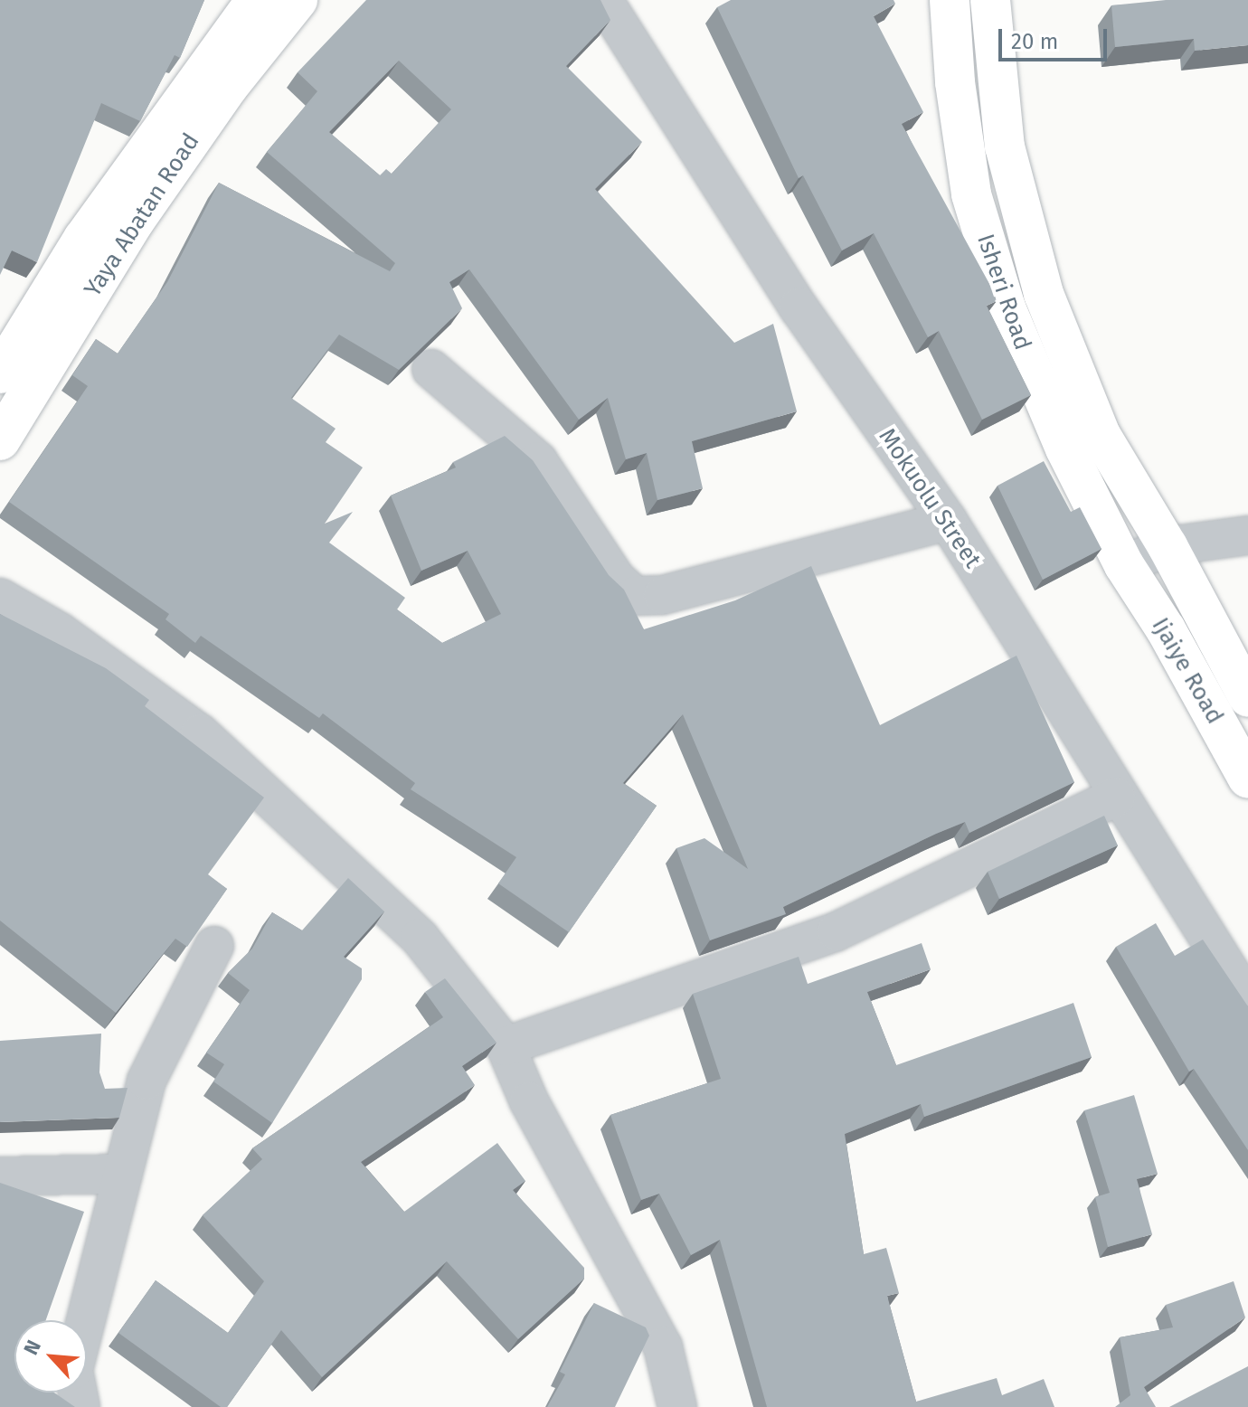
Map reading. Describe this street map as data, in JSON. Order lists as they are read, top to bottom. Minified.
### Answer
{"streets":{"main road":["Yaya Abatan Road","Isheri Road","Ijaiye Road"],"street":["Mokuolu Street"]},"crossings":[["Isheri Road","Ijaiye Road"]],"scale_bar":"20 m","north":"top left"}
